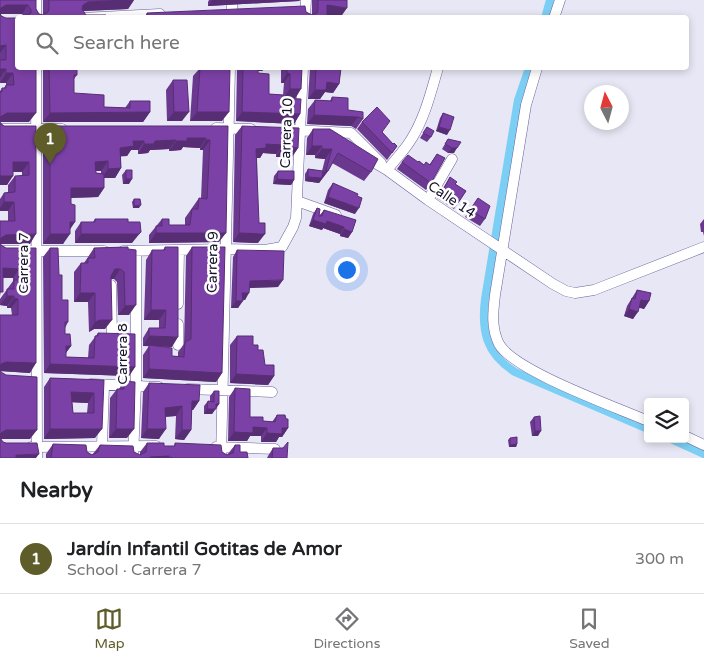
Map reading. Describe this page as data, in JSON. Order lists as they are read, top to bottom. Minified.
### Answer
{"streets":{"street":["Carrera 10","Calle 14","Carrera 9","Carrera 7","Carrera 8"]},"crossings":[["Carrera 10","Calle 14"],["Carrera 10","Carrera 9"]],"north":"top","page":{"search":"Search here","pins":"1","heading":"Nearby","list":[{"mark":"1","name":"Jardín Infantil Gotitas de Amor","note":"School · Carrera 7","value":"300 m"}],"nav":["Map","Directions","Saved"]}}
